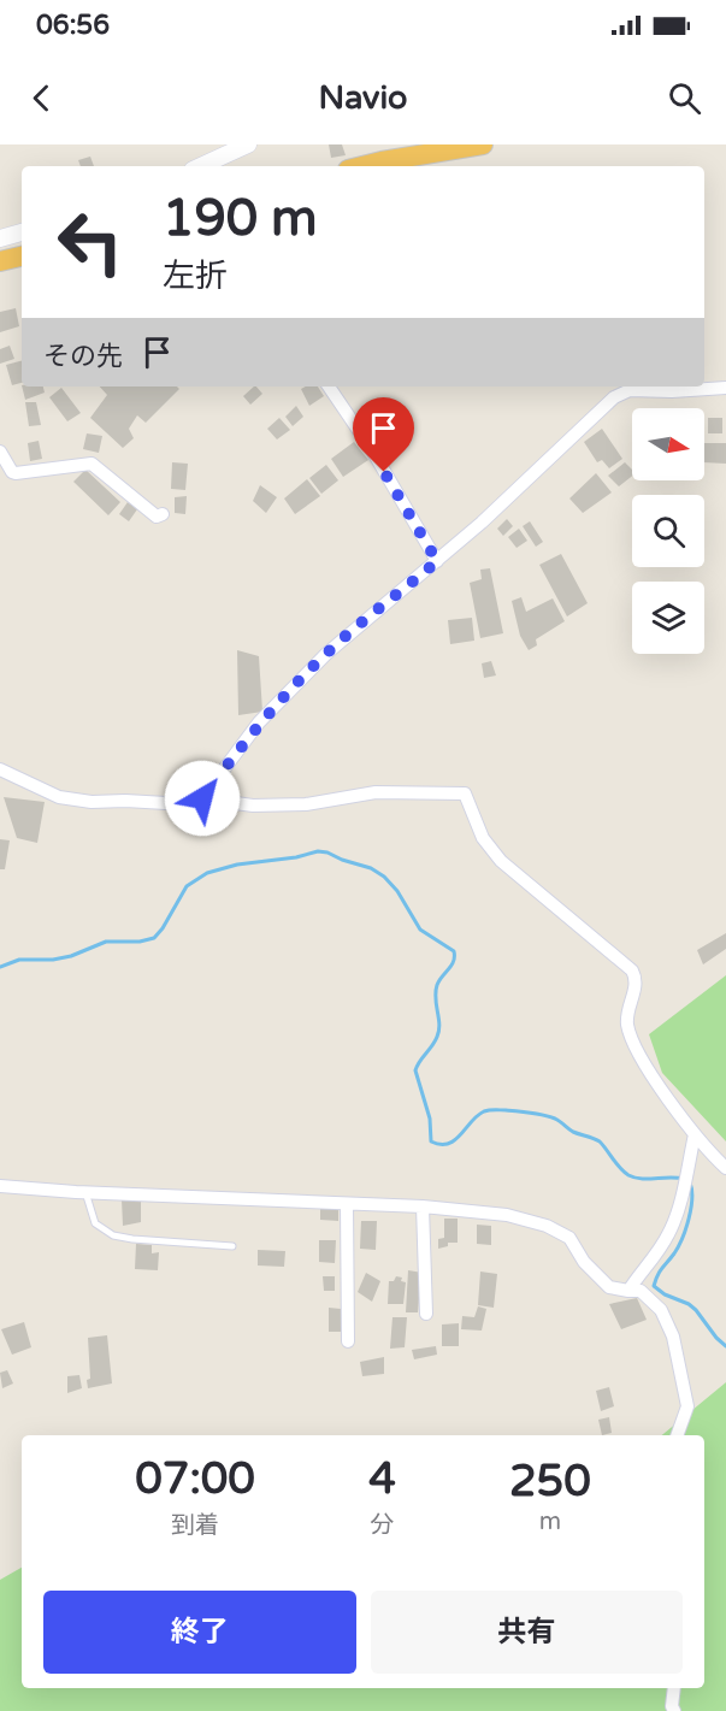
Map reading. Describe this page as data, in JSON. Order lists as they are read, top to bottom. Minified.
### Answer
{"north":"right","page":{"status":"06:56","header":"Navio","turn":["190 m","左折"],"then":"その先","eta":["07:00","到着","4","分","250","m"],"buttons":["終了","共有"]}}
